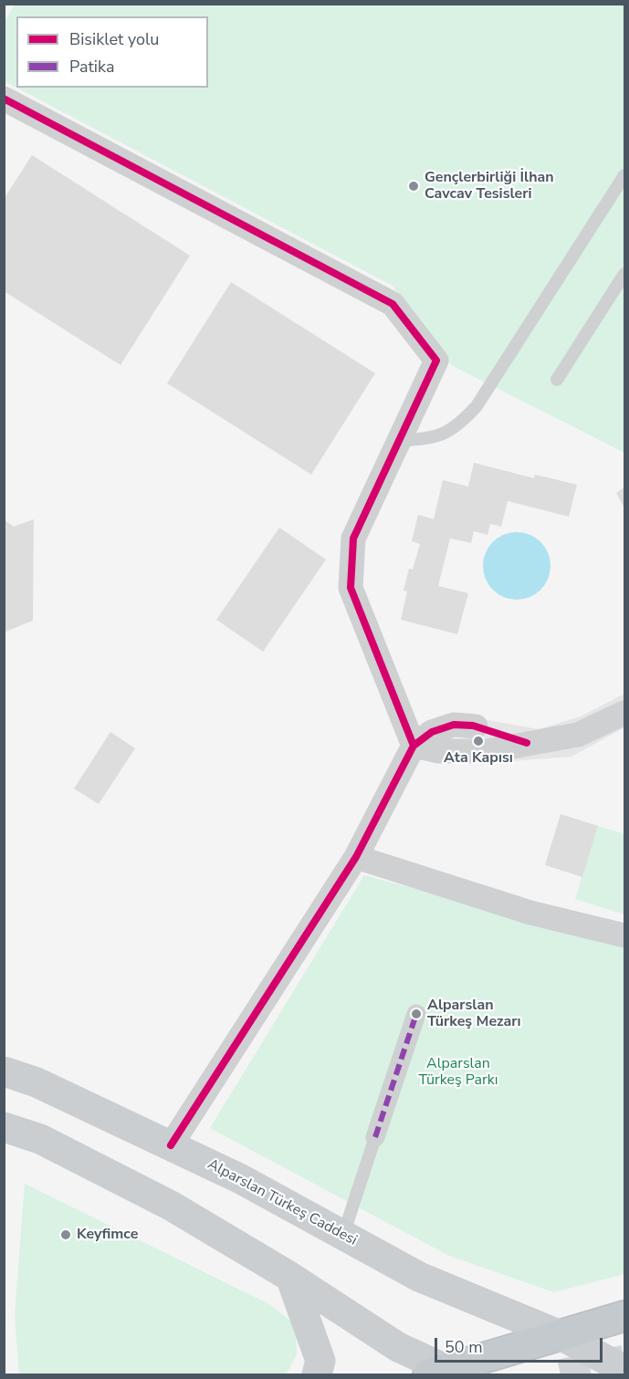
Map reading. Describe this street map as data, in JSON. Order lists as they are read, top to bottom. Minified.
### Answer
{"streets":{"main road":["Alparslan Türkeş Caddesi"]},"parks":["Alparslan Türkeş Parkı"],"places":["Gençlerbirliği İlhan Cavcav Tesisleri","Ata Kapısı","Alparslan Türkeş Mezarı","Keyfimce"],"legend":["Bisiklet yolu","Patika"],"scale_bar":"50 m"}
